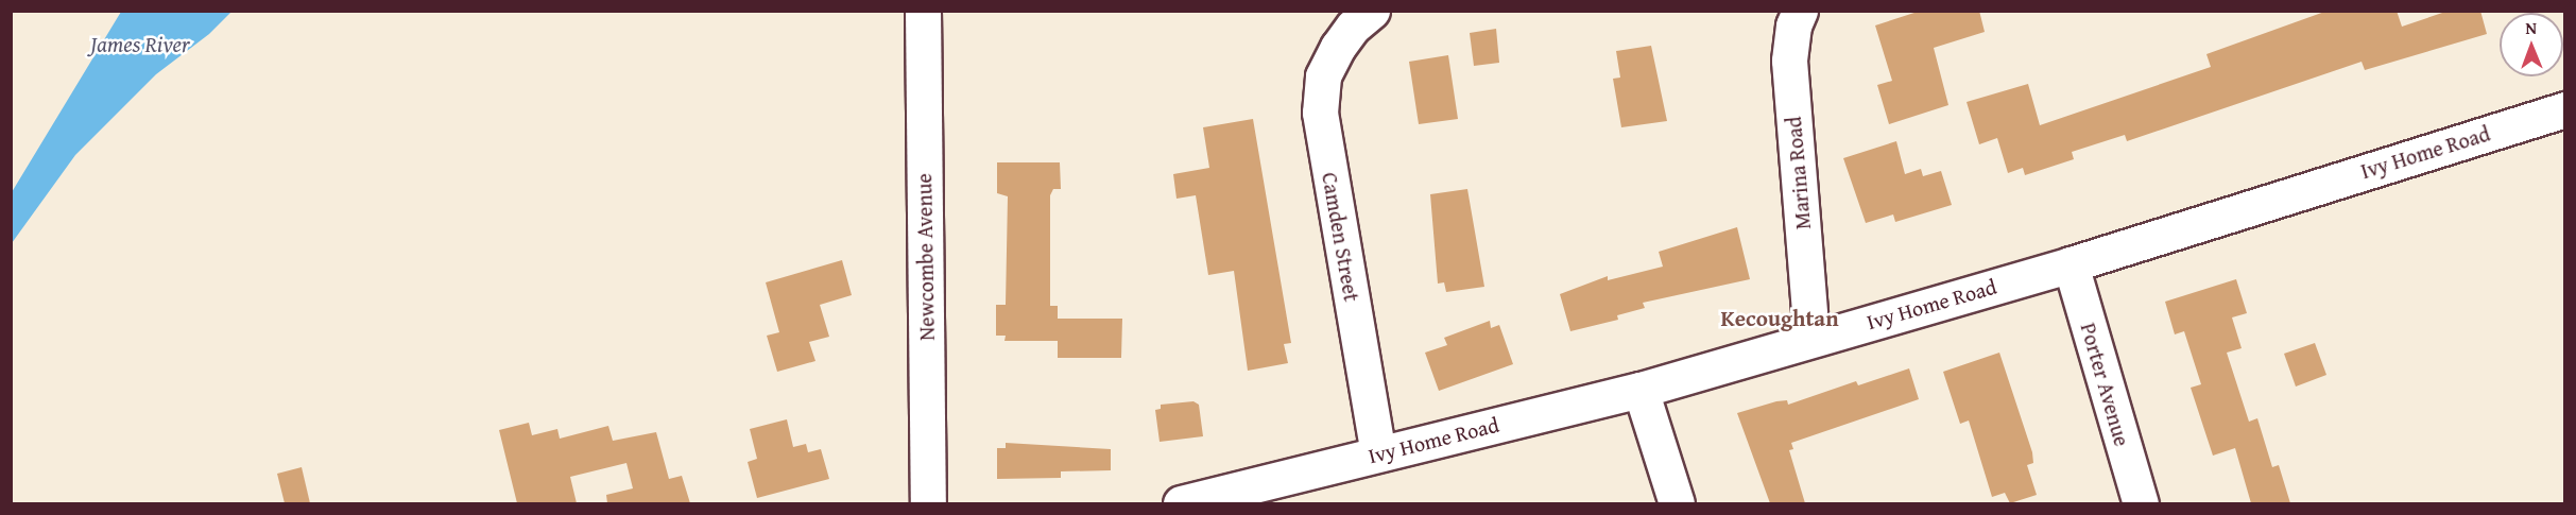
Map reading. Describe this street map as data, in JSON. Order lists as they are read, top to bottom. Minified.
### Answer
{"streets":{"street":["Ivy Home Road","Marina Road","Camden Street","Newcombe Avenue","Porter Avenue"]},"crossings":[["Ivy Home Road","Marina Road"],["Ivy Home Road","Camden Street"],["Ivy Home Road","Porter Avenue"]],"districts":["Kecoughtan"],"water":["James River"],"north":"top"}
